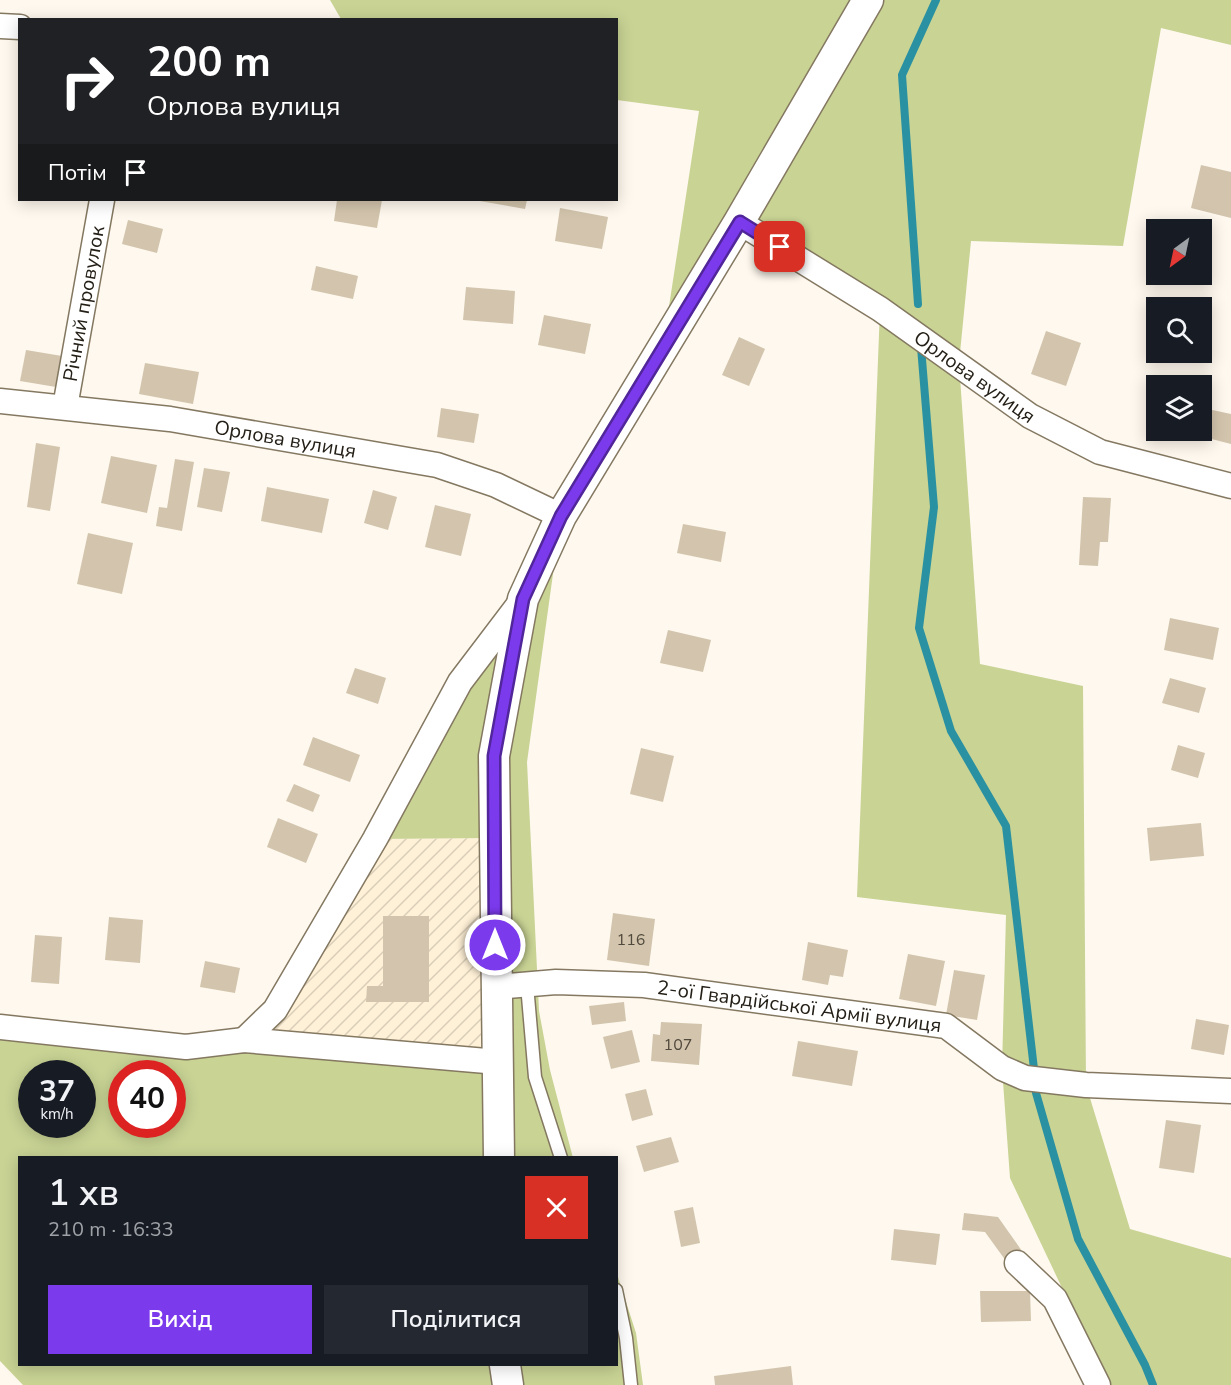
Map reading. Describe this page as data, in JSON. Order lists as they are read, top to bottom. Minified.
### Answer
{"streets":{"street":["Річний провулок","Орлова вулиця","2-ої Гвардійської Армії вулиця"]},"crossings":[["Річний провулок","Орлова вулиця"]],"house_numbers":["116","107"],"north":"bottom left","page":{"turn":["200 m","Орлова вулиця"],"then":"Потім","speed":"37 km/h","limit":"40","heading":["1 хв","210 m · 16:33"],"buttons":["Вихід","Поділитися"]}}
